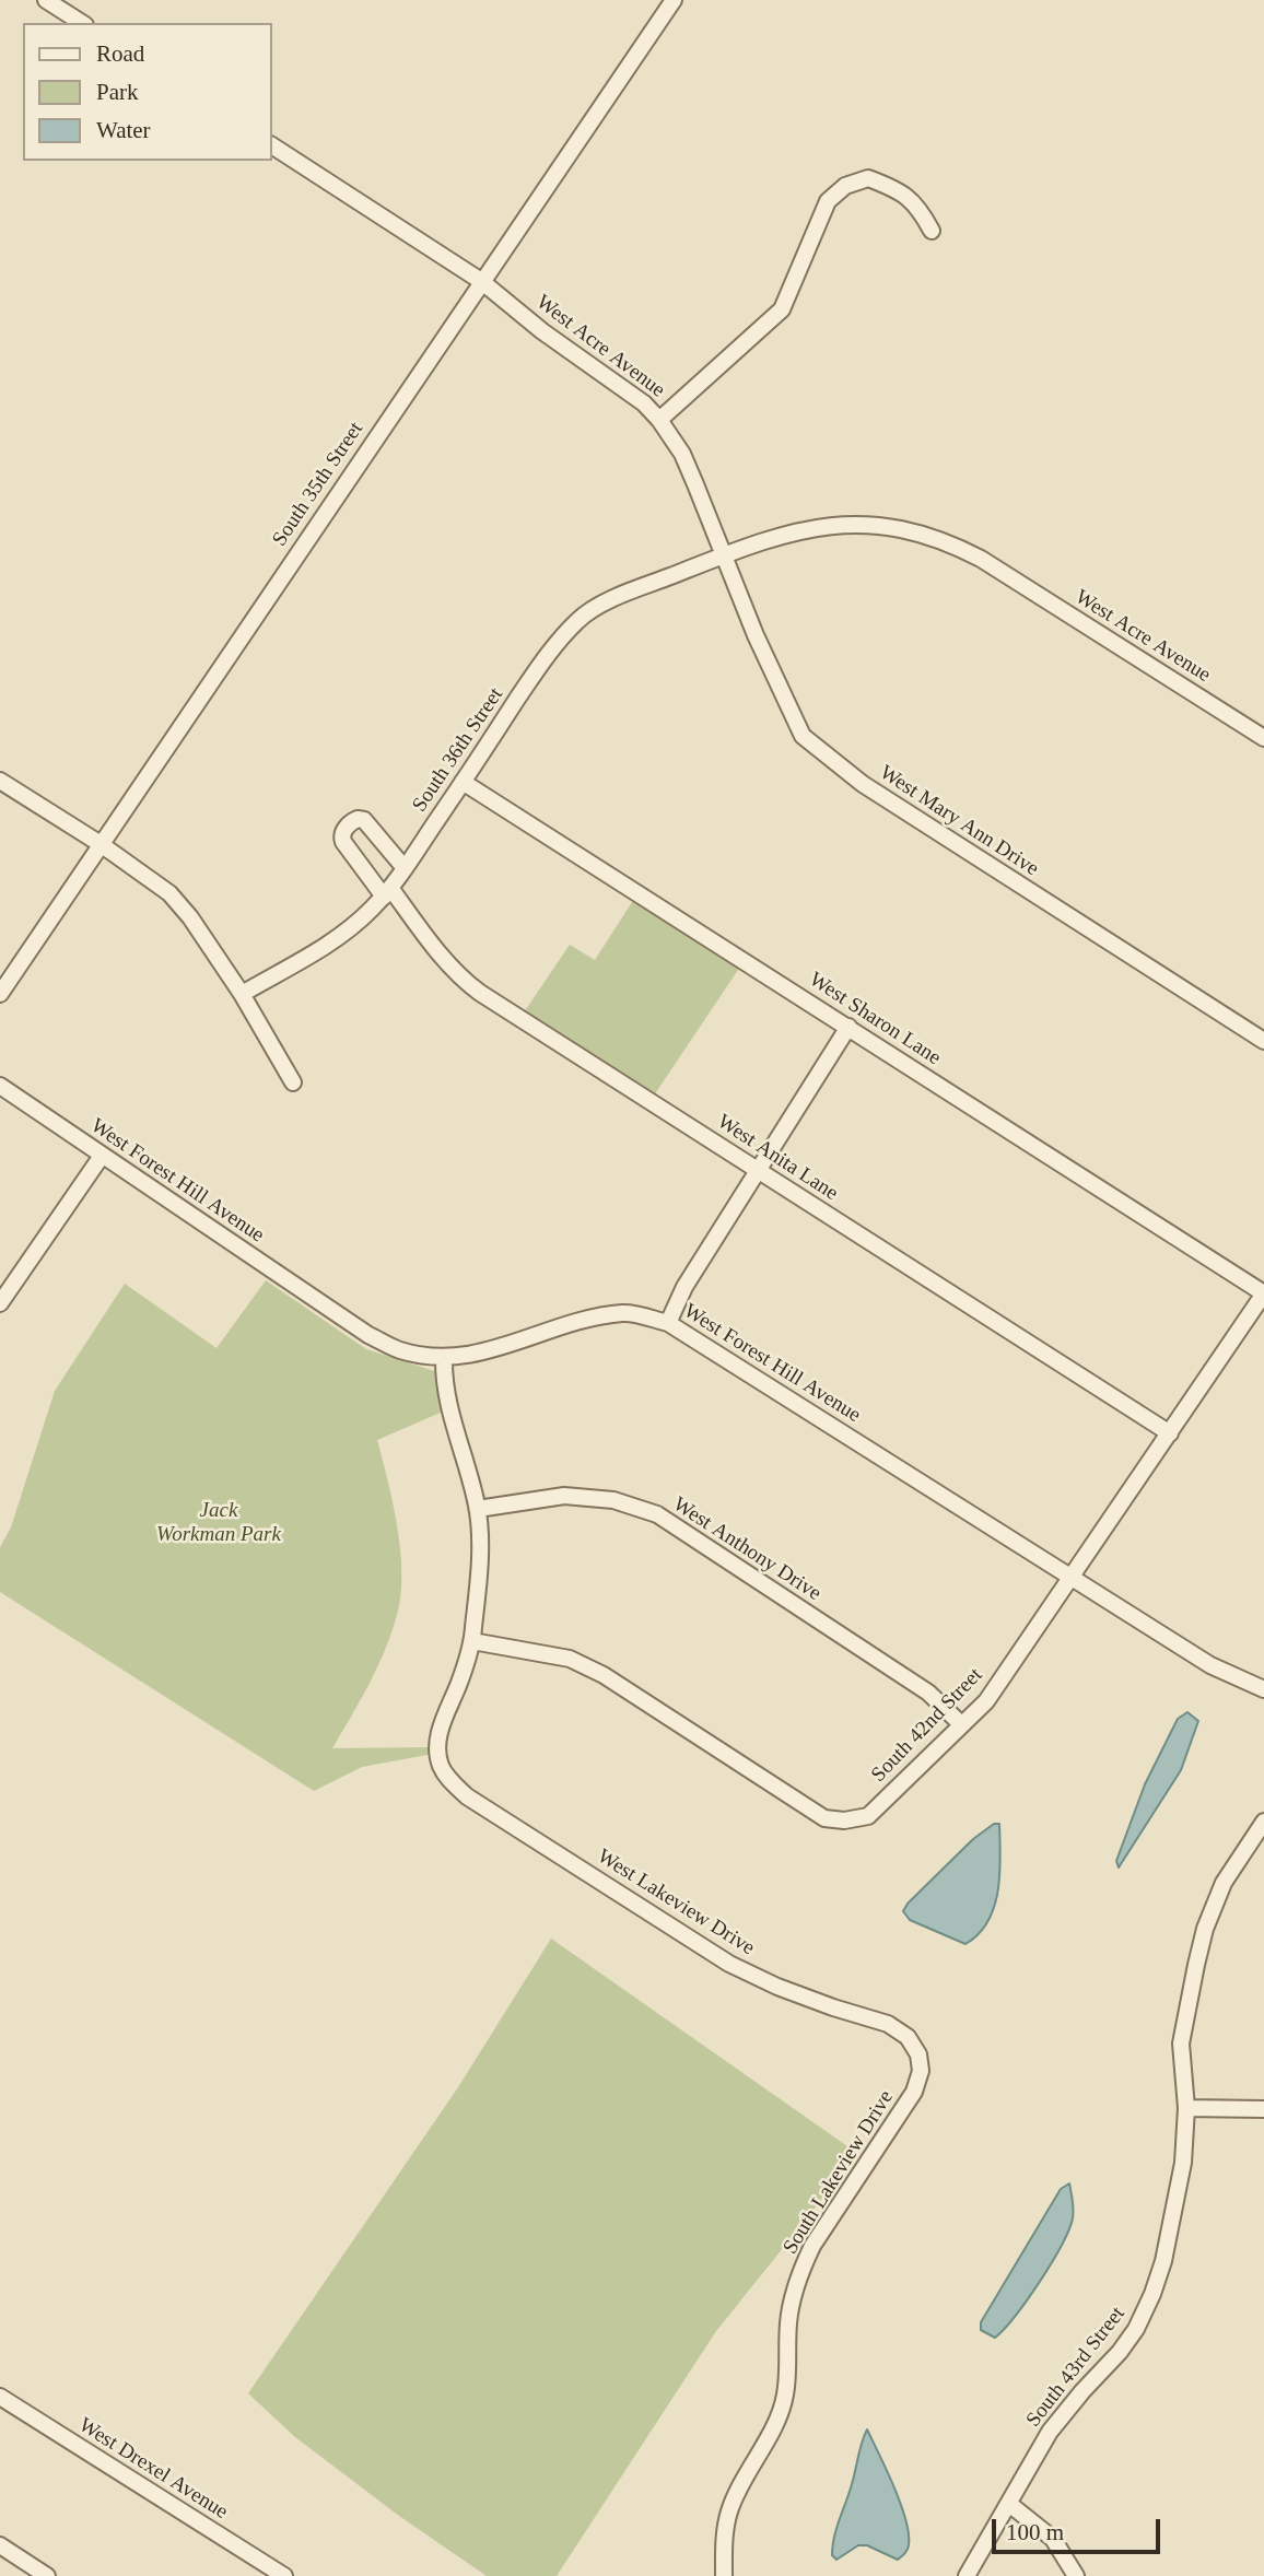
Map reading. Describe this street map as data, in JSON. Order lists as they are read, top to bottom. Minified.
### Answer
{"streets":{"street":["West Acre Avenue","South 35th Street","South 36th Street","West Mary Ann Drive","West Sharon Lane","West Anita Lane","West Forest Hill Avenue","West Anthony Drive","South 42nd Street","West Lakeview Drive","South Lakeview Drive","South 43rd Street","West Drexel Avenue"]},"crossings":[["West Acre Avenue","South 35th Street"],["West Acre Avenue","South 36th Street"],["West Acre Avenue","West Mary Ann Drive"],["South 36th Street","West Mary Ann Drive"],["South 36th Street","West Sharon Lane"],["South 36th Street","West Anita Lane"],["West Sharon Lane","South 42nd Street"],["West Anita Lane","South 42nd Street"],["West Forest Hill Avenue","South 42nd Street"],["West Anthony Drive","South 42nd Street"],["South 42nd Street","West Lakeview Drive"],["West Lakeview Drive","South Lakeview Drive"]],"parks":["Jack Workman Park"],"legend":["Road","Park","Water"],"scale_bar":"100 m"}
